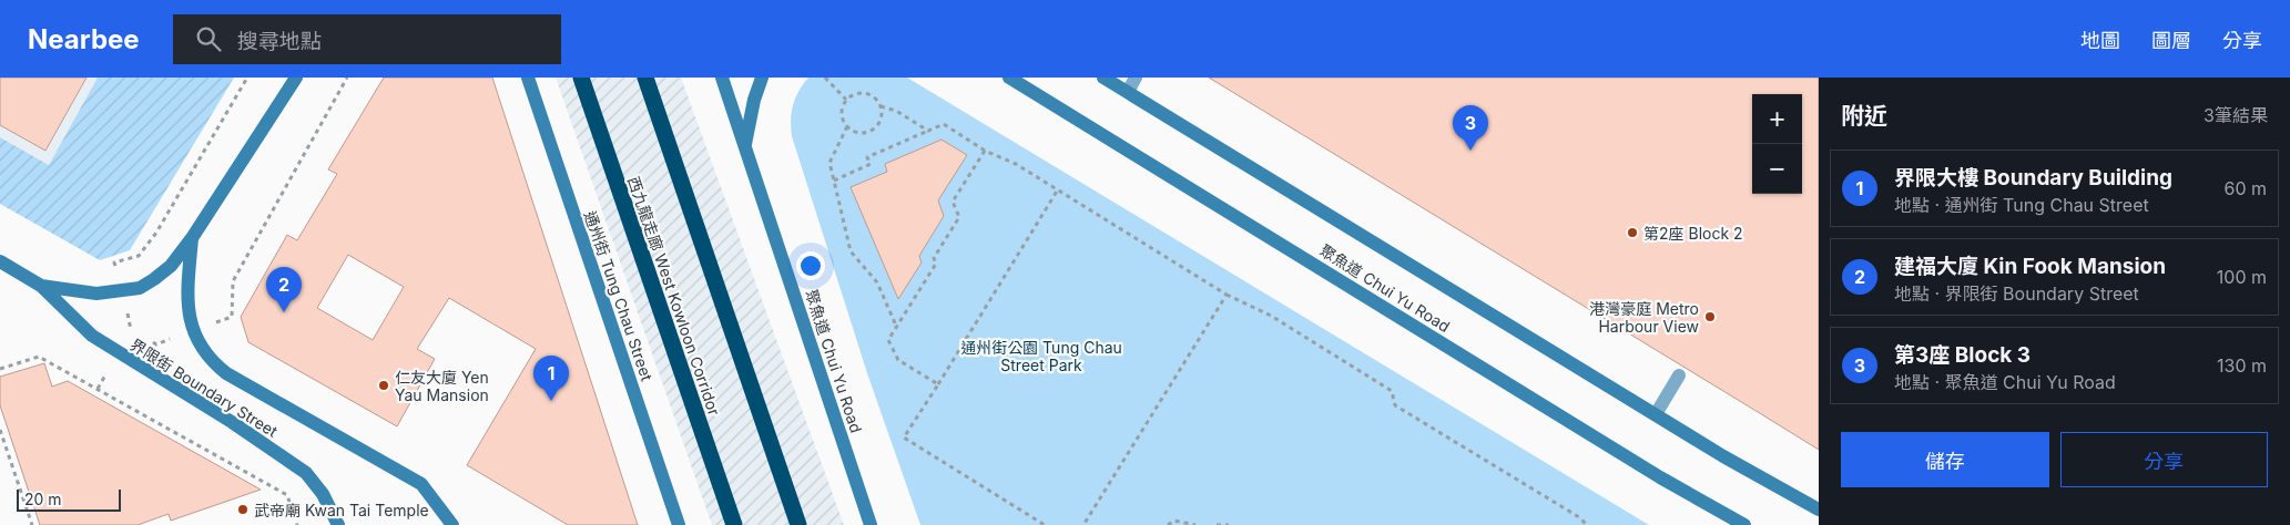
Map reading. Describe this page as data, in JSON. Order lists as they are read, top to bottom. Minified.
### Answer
{"streets":{"highway":["西九龍走廊 West Kowloon Corridor"],"main road":["聚魚道 Chui Yu Road","通州街 Tung Chau Street","界限街 Boundary Street"]},"parks":["通州街公園 Tung Chau Street Park"],"places":["第2座 Block 2","港灣豪庭 Metro Harbour View","仁友大廈 Yen Yau Mansion","武帝廟 Kwan Tai Temple"],"scale_bar":"20 m","page":{"header":"Nearbee","search":"搜尋地點","nav":["地圖","圖層","分享"],"heading":["附近","3筆結果"],"map_buttons":["+","−"],"pins":["3","2","1"],"list":[{"mark":"1","name":"界限大樓 Boundary Building","note":"地點 · 通州街 Tung Chau Street","value":"60 m"},{"mark":"2","name":"建福大廈 Kin Fook Mansion","note":"地點 · 界限街 Boundary Street","value":"100 m"},{"mark":"3","name":"第3座 Block 3","note":"地點 · 聚魚道 Chui Yu Road","value":"130 m"}],"buttons":["儲存","分享"],"scale":"20 m"}}
